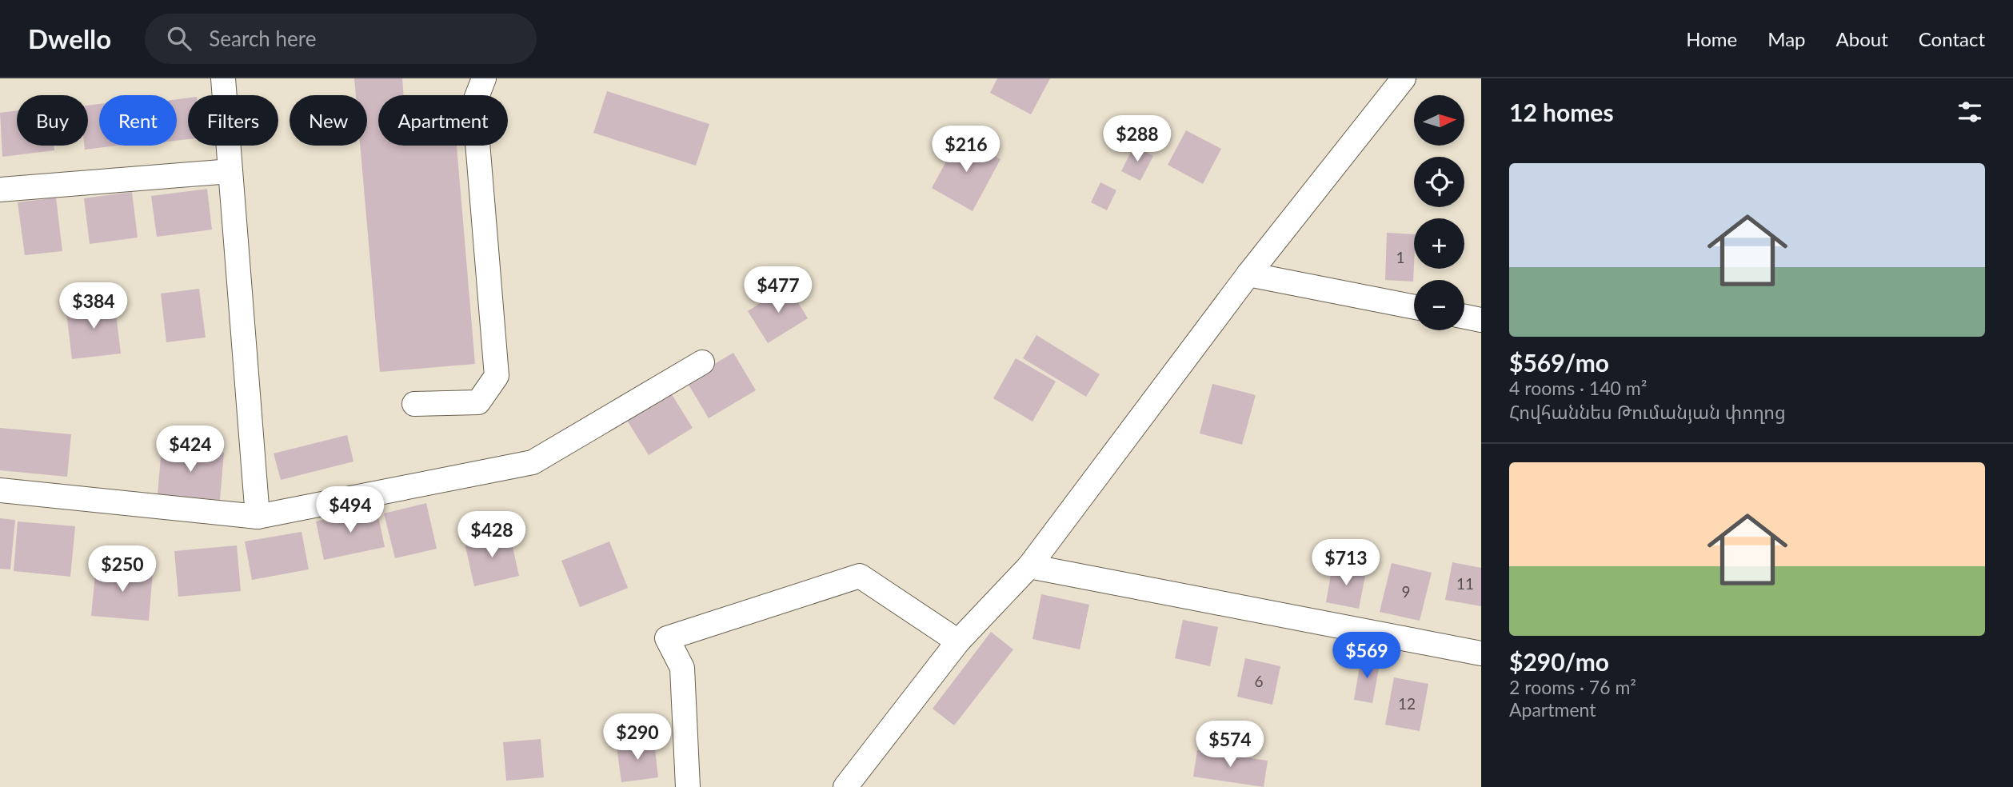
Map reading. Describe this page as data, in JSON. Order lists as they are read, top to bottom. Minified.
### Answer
{"house_numbers":["1","11","9","6","12"],"north":"right","page":{"header":"Dwello","search":"Search here","nav":["Home","Map","About","Contact"],"heading":"12 homes","map_buttons":["+","−"],"chip":["Buy","Rent","Filters","New","Apartment"],"price":["$288","$216","$477","$384","$424","$494","$428","$713","$250","$569","$290","$574"],"list":[{"name":"$569/mo","note":"4 rooms · 140 m² · Հովհաննես Թումանյան փողոց"},{"name":"$290/mo","note":"2 rooms · 76 m² · Apartment"}]}}
